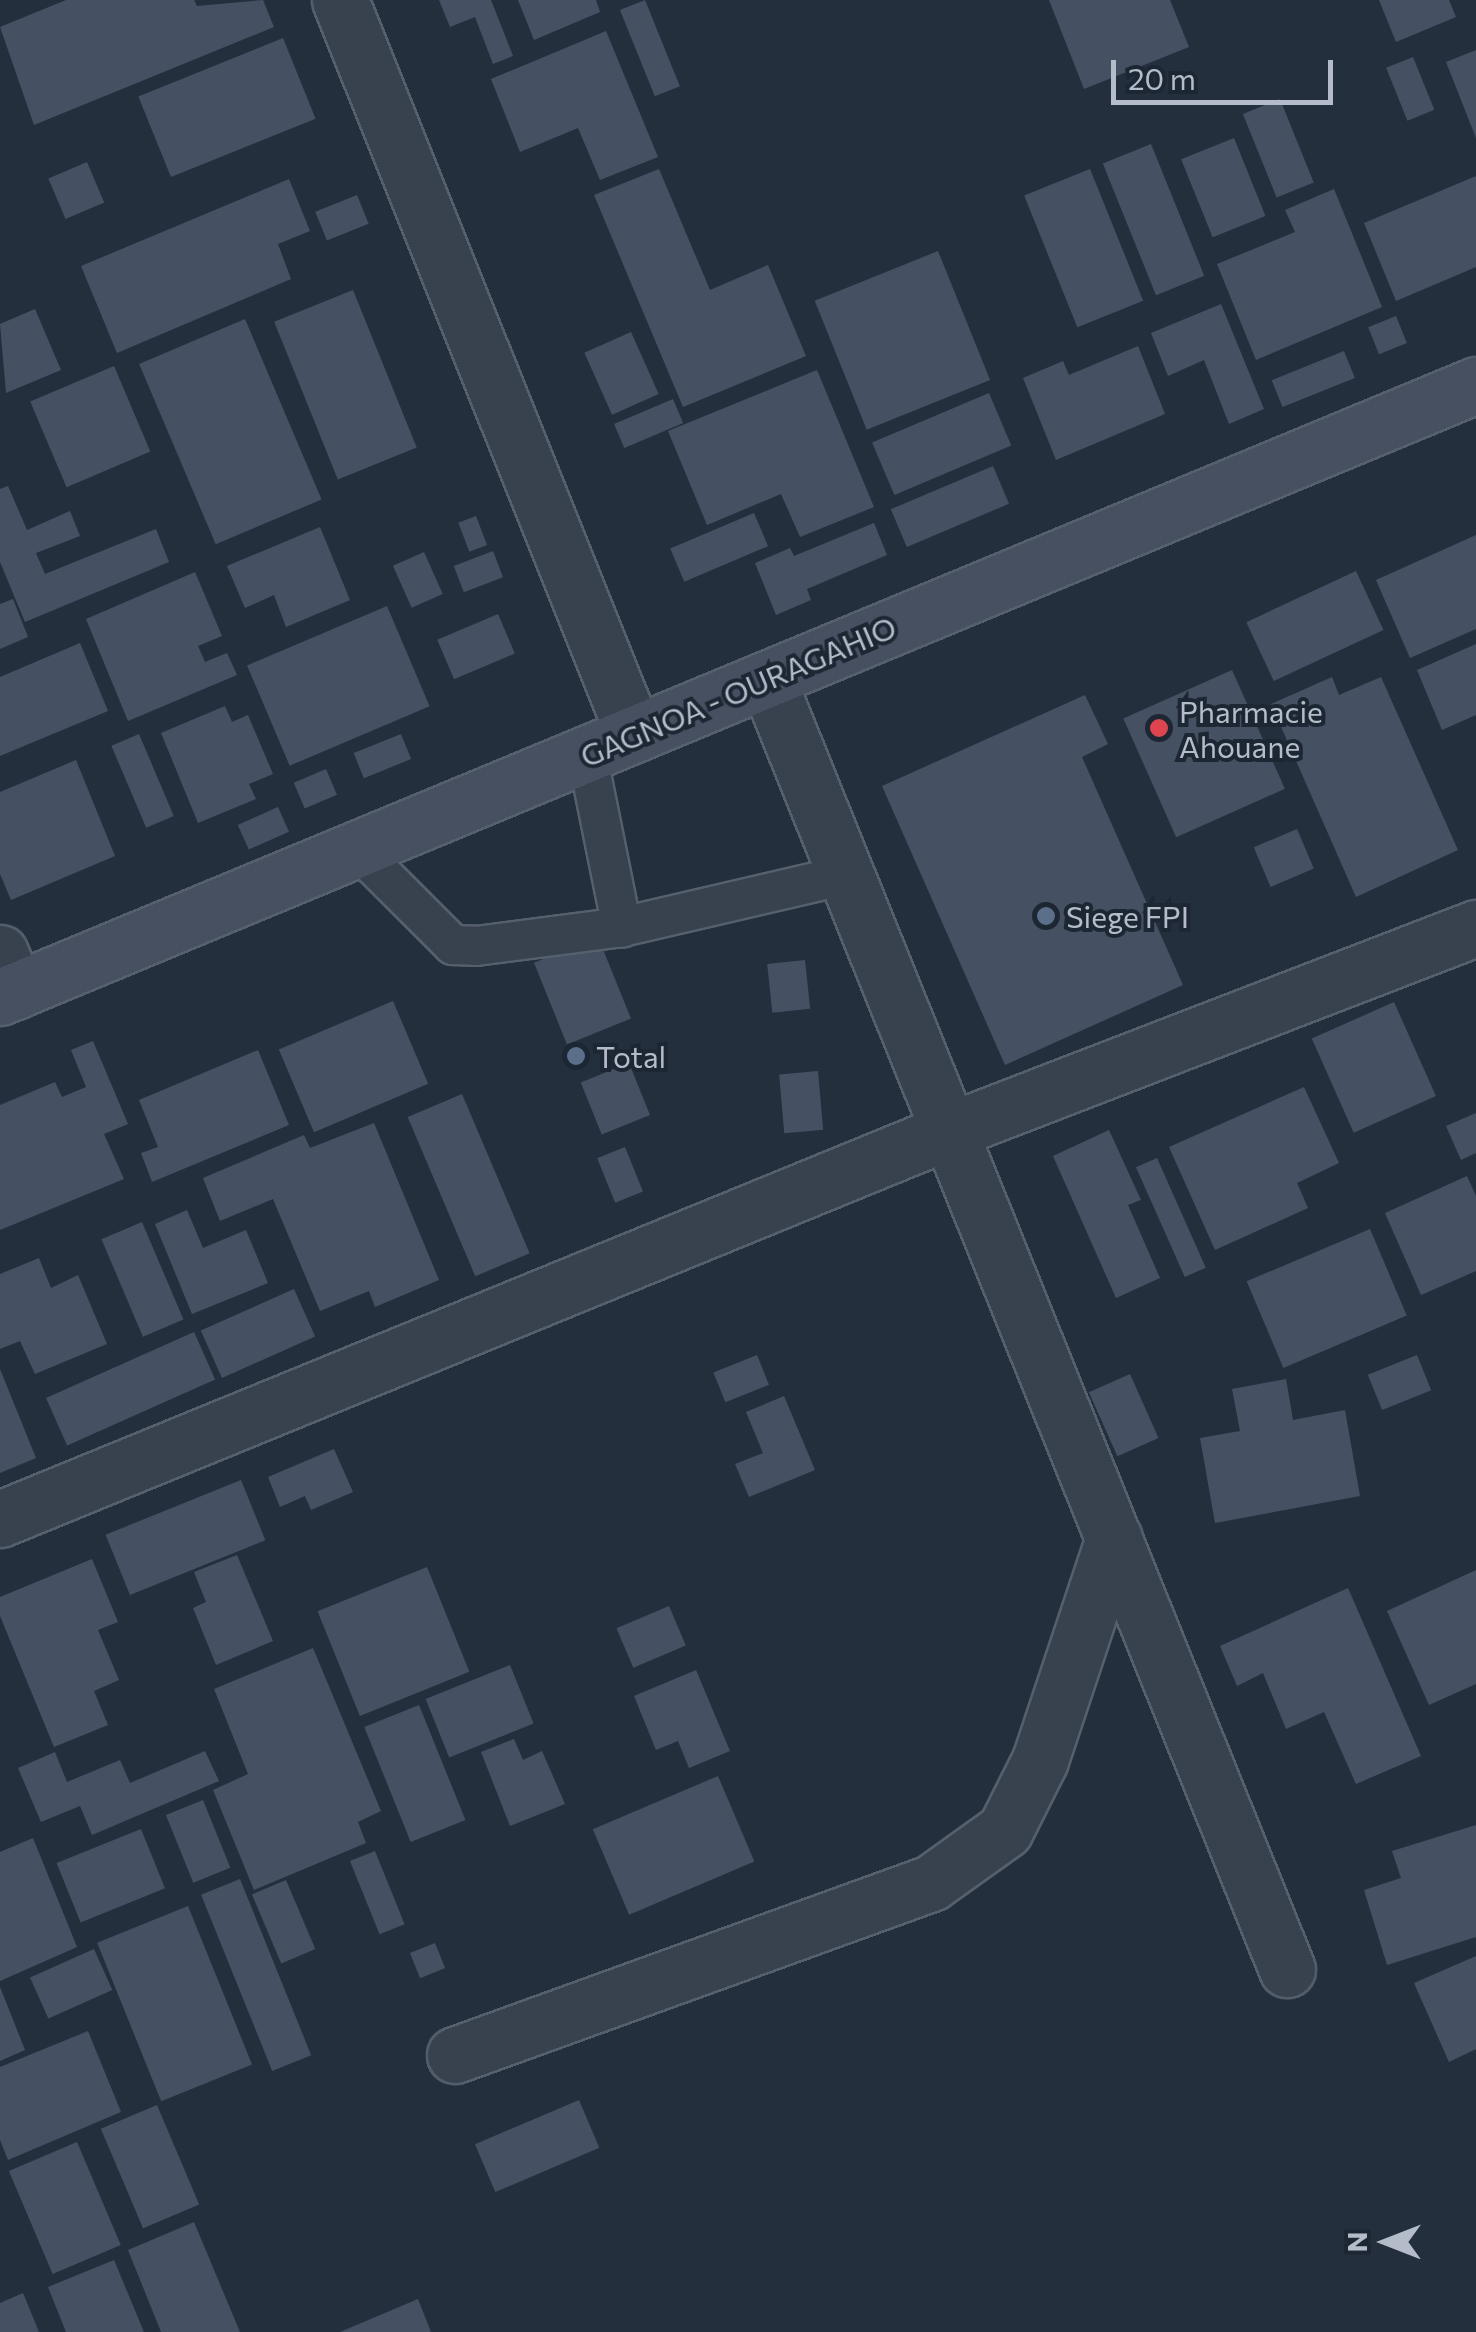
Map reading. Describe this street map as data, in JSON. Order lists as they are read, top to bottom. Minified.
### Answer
{"streets":{"main road":["GAGNOA - OURAGAHIO"]},"places":["Pharmacie Ahouane","Siege FPI","Total"],"scale_bar":"20 m","north":"left"}
